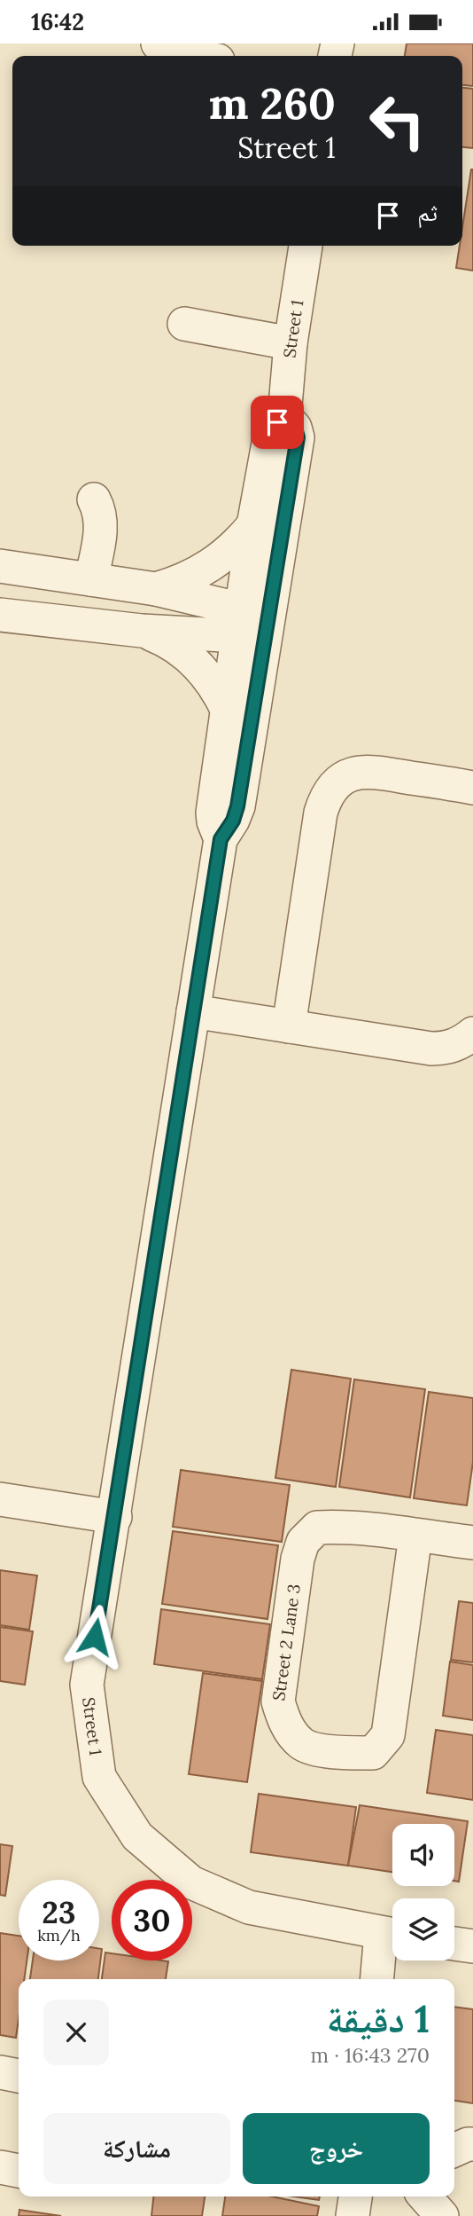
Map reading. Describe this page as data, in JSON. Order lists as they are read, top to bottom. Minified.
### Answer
{"streets":{"street":["Street 1","Street 2 Lane 3"]},"page":{"status":"16:42","turn":["260 m","Street 1"],"then":"ثم","speed":"23 km/h","limit":"30","heading":["1 دقيقة","270 m · 16:43"],"buttons":["خروج","مشاركة"]}}
